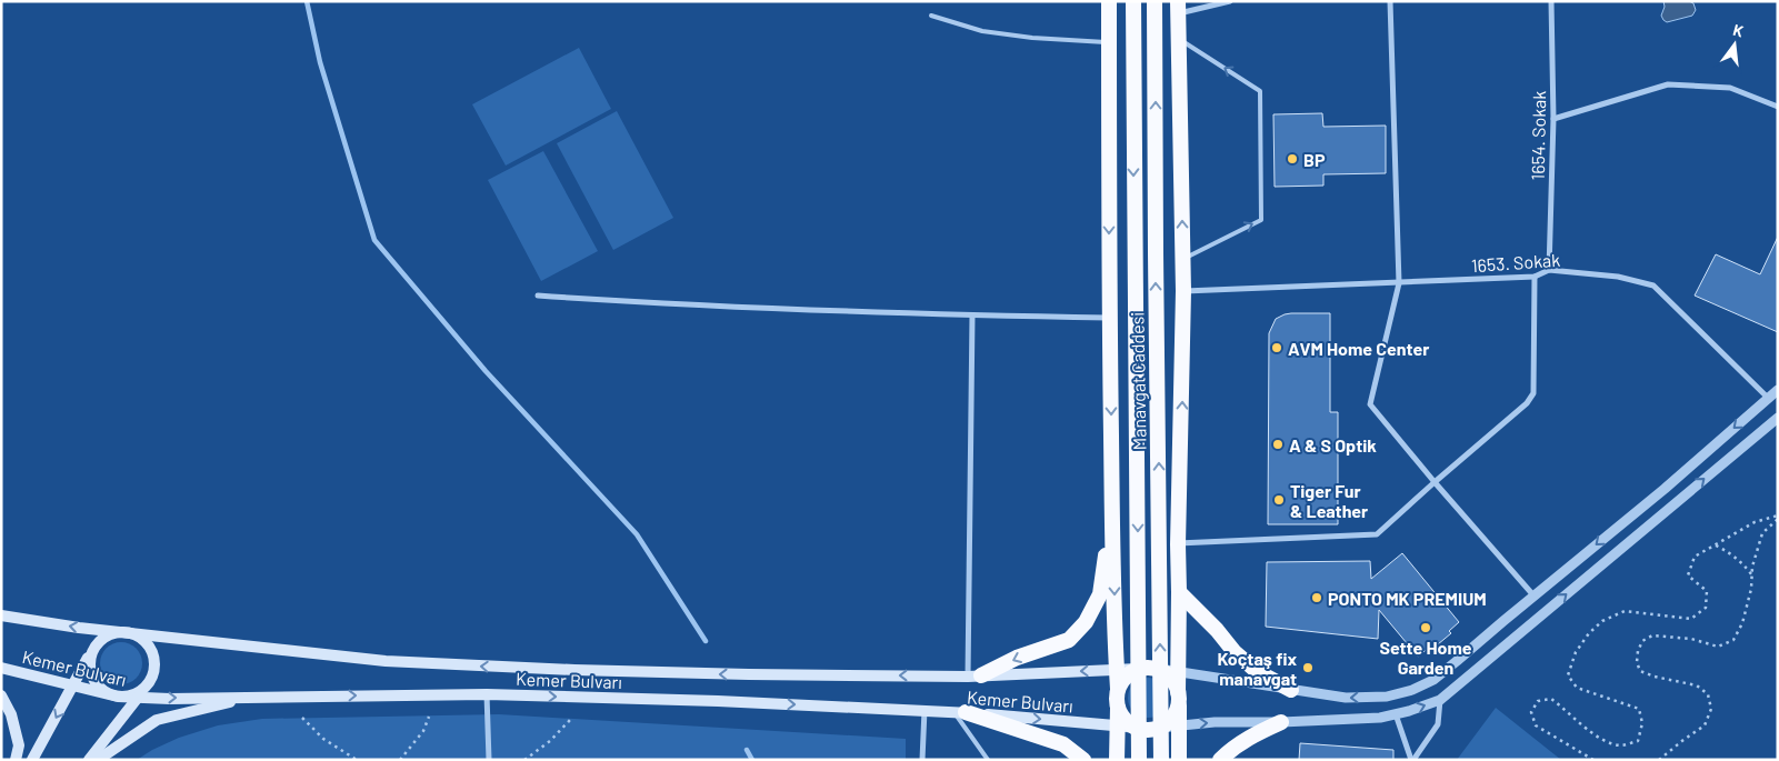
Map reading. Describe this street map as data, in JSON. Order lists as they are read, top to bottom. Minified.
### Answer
{"streets":{"highway":["Manavgat Caddesi"],"main road":["Kemer Bulvarı"],"street":["1654. Sokak","1653. Sokak"]},"crossings":[["1654. Sokak","1653. Sokak"]],"places":["BP","AVM Home Center","A & S Optik","Tiger Fur & Leather","PONTO MK PREMIUM","Sette Home Garden","Koçtaş fix manavgat"],"north":"top"}
